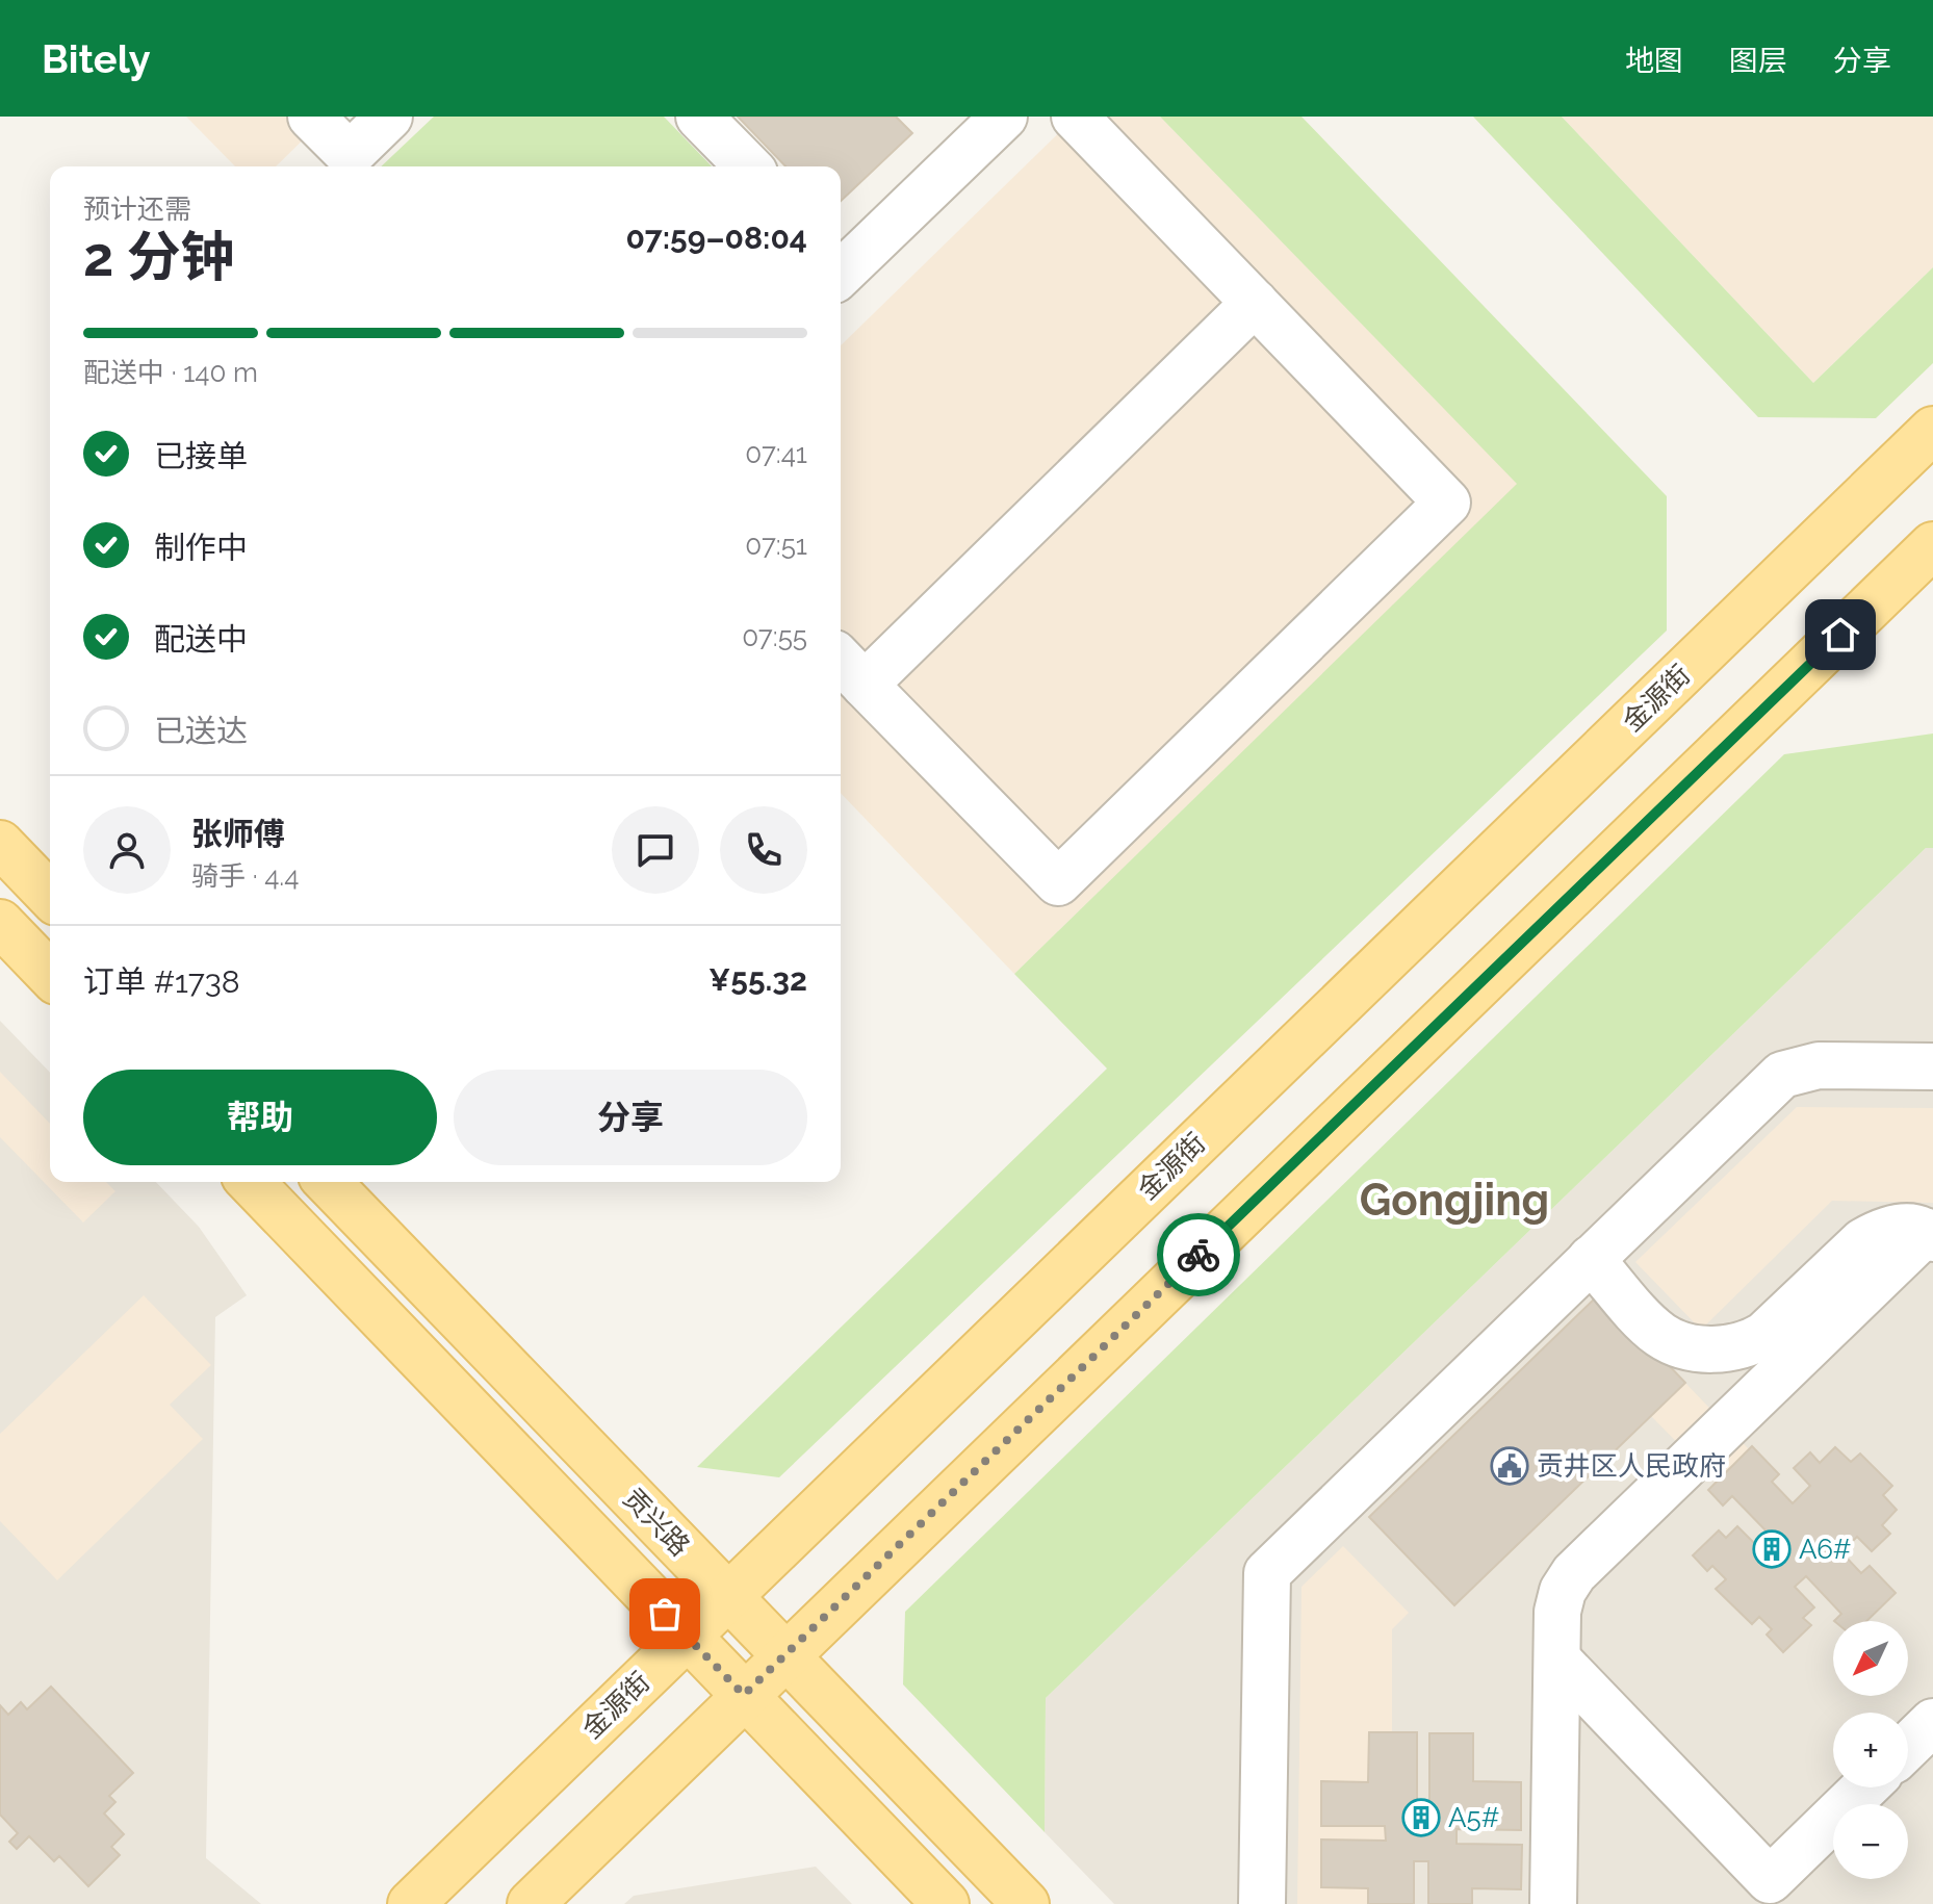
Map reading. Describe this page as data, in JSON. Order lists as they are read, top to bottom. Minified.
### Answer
{"streets":{"main road":["金源街","贡兴路"]},"crossings":[["金源街","贡兴路"]],"districts":["Gongjing"],"places":{"public building":["贡井区人民政府"],"building":["A6#","A5#"]},"north":"bottom left","page":{"header":"Bitely","nav":["地图","图层","分享"],"heading":["2 分钟","预计还需","07:59–08:04"],"panel":["张师傅","骑手 · 4.4","订单 #1738","¥55.32"],"bar":"配送中 · 140 m","list":[["已接单","07:41"],["制作中","07:51"],["配送中","07:55"],"已送达"],"buttons":["帮助","分享"],"map_buttons":["+","−"]}}
